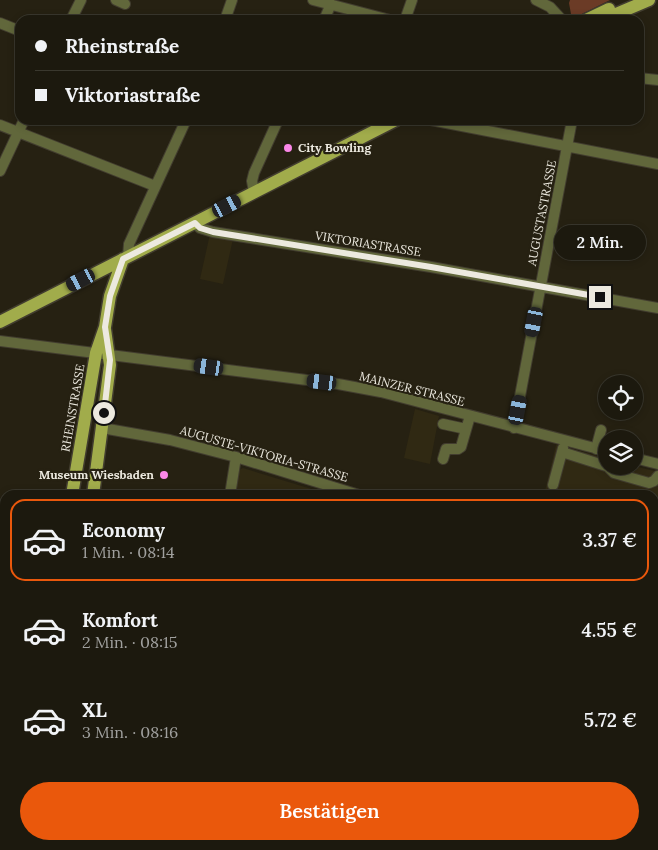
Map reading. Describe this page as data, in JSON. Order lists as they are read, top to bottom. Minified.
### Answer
{"streets":{"main road":["RHEINSTRASSE"],"street":["AUGUSTASTRASSE","VIKTORIASTRASSE","MAINZER STRASSE","AUGUSTE-VIKTORIA-STRASSE"]},"crossings":[["AUGUSTASTRASSE","VIKTORIASTRASSE"],["AUGUSTASTRASSE","MAINZER STRASSE"],["MAINZER STRASSE","RHEINSTRASSE"],["RHEINSTRASSE","AUGUSTE-VIKTORIA-STRASSE"]],"places":["City Bowling","Museum Wiesbaden"],"page":{"banner":["Rheinstraße","Viktoriastraße"],"bubble":"2 Min.","list":[{"name":"Economy","note":"1 Min. · 08:14","value":"3.37 €"},{"name":"Komfort","note":"2 Min. · 08:15","value":"4.55 €"},{"name":"XL","note":"3 Min. · 08:16","value":"5.72 €"}],"buttons":"Bestätigen"}}
